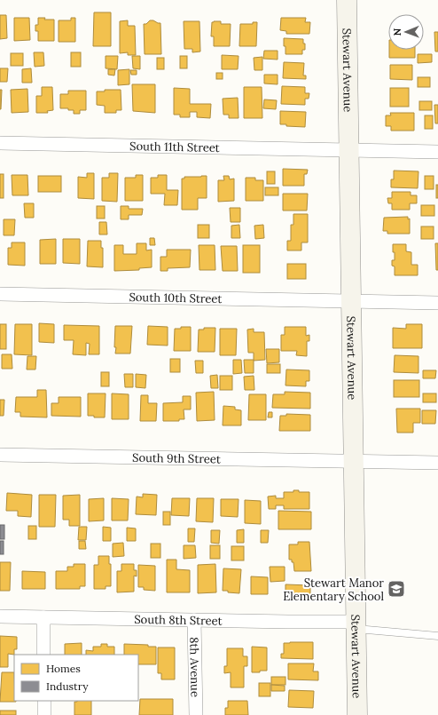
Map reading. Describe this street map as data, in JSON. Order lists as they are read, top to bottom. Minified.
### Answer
{"streets":{"main road":["Stewart Avenue"],"street":["South 11th Street","South 10th Street","South 9th Street","South 8th Street","8th Avenue"]},"crossings":[["Stewart Avenue","South 11th Street"],["Stewart Avenue","South 10th Street"],["Stewart Avenue","South 9th Street"],["Stewart Avenue","South 8th Street"],["South 8th Street","8th Avenue"]],"places":{"school or university":["Stewart Manor Elementary School"]},"legend":["Homes","Industry"],"north":"left"}
